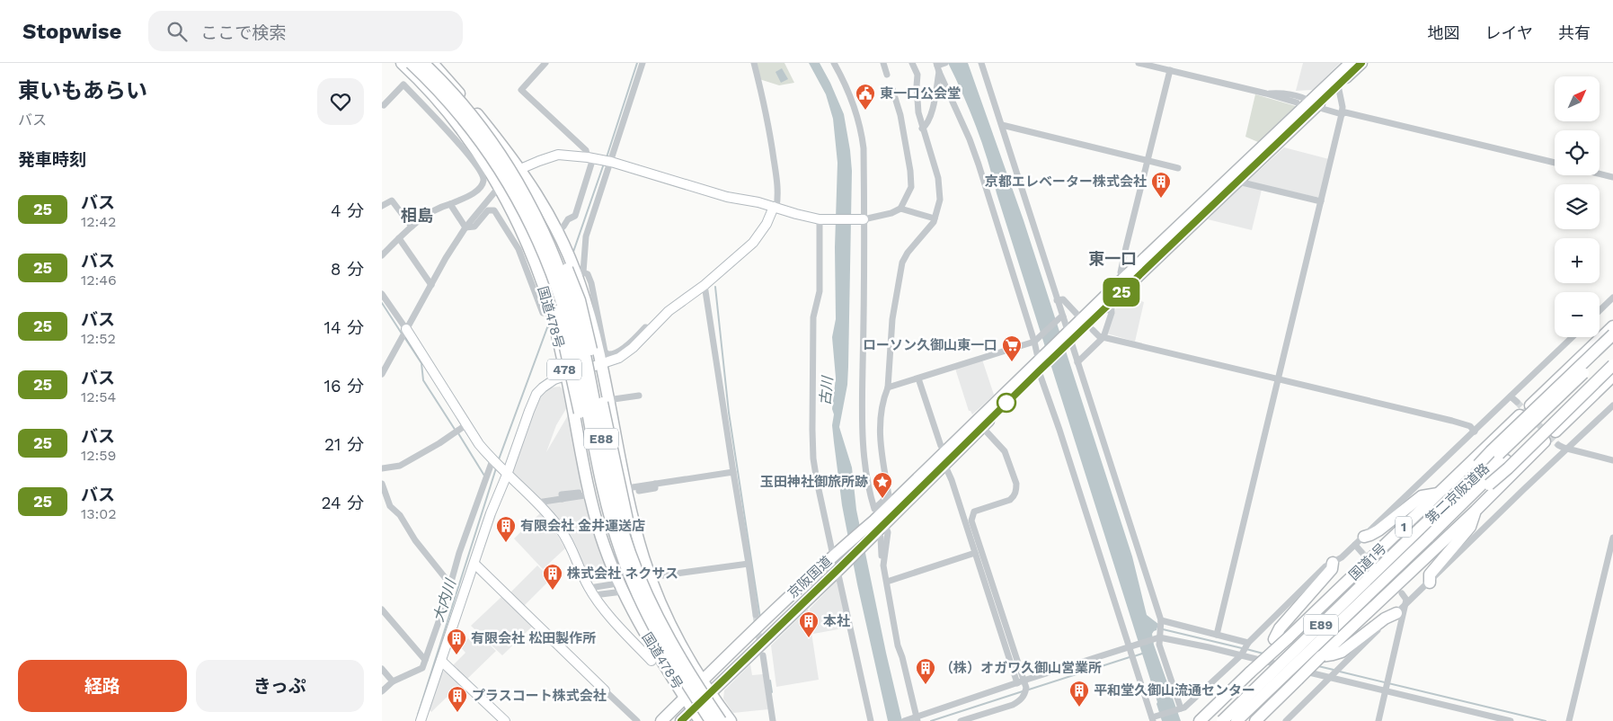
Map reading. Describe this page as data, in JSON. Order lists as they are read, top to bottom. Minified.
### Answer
{"streets":{"highway":["国道478号","478","E88","第二京阪道路","1","国道1号","京阪国道","E89"]},"crossings":[["国道478号","E88"],["国道478号","京阪国道"],["E88","京阪国道"]],"districts":["相島","東一口"],"water":["古川","大内川"],"places":{"public building":["東一口公会堂"],"building":["京都エレベーター株式会社","有限会社 金井運送店","株式会社 ネクサス","本社","有限会社 松田製作所","（株）オガワ久御山営業所","平和堂久御山流通センター","プラスコート株式会社"],"supermarket":["ローソン久御山東一口"],"place":["玉田神社御旅所跡"]},"lines":["bus line 25"],"north":"top right","page":{"header":"Stopwise","search":"ここで検索","nav":["地図","レイヤ","共有"],"heading":[["東いもあらい","バス"],"発車時刻"],"on_map":"25","map_buttons":["+","−"],"list":[{"mark":"25","name":"バス","note":"12:42","value":"4 分"},{"mark":"25","name":"バス","note":"12:46","value":"8 分"},{"mark":"25","name":"バス","note":"12:52","value":"14 分"},{"mark":"25","name":"バス","note":"12:54","value":"16 分"},{"mark":"25","name":"バス","note":"12:59","value":"21 分"},{"mark":"25","name":"バス","note":"13:02","value":"24 分"}],"buttons":["経路","きっぷ"]}}
